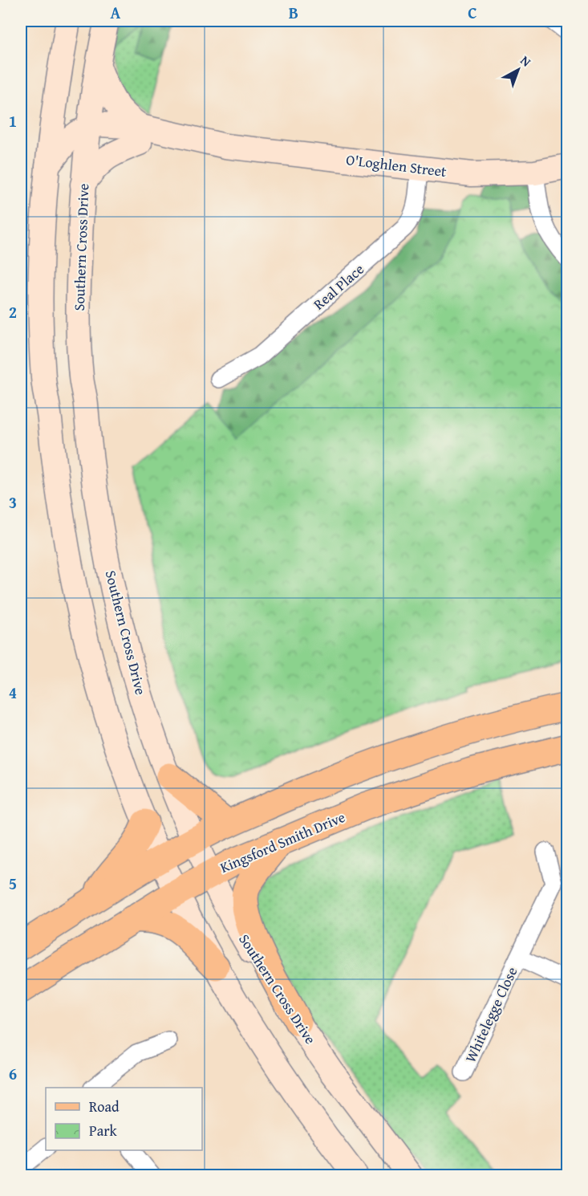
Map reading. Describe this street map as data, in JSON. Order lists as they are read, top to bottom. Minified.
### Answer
{"streets":{"main road":["O'Loghlen Street","Southern Cross Drive","Kingsford Smith Drive"],"street":["Real Place","Whitelegge Close"]},"crossings":[["O'Loghlen Street","Southern Cross Drive"],["O'Loghlen Street","Real Place"],["Southern Cross Drive","Kingsford Smith Drive"]],"legend":["Road","Park"],"north":"top right","grid":{"columns":["A","B","C"],"rows":["1","2","3","4","5","6"]}}
